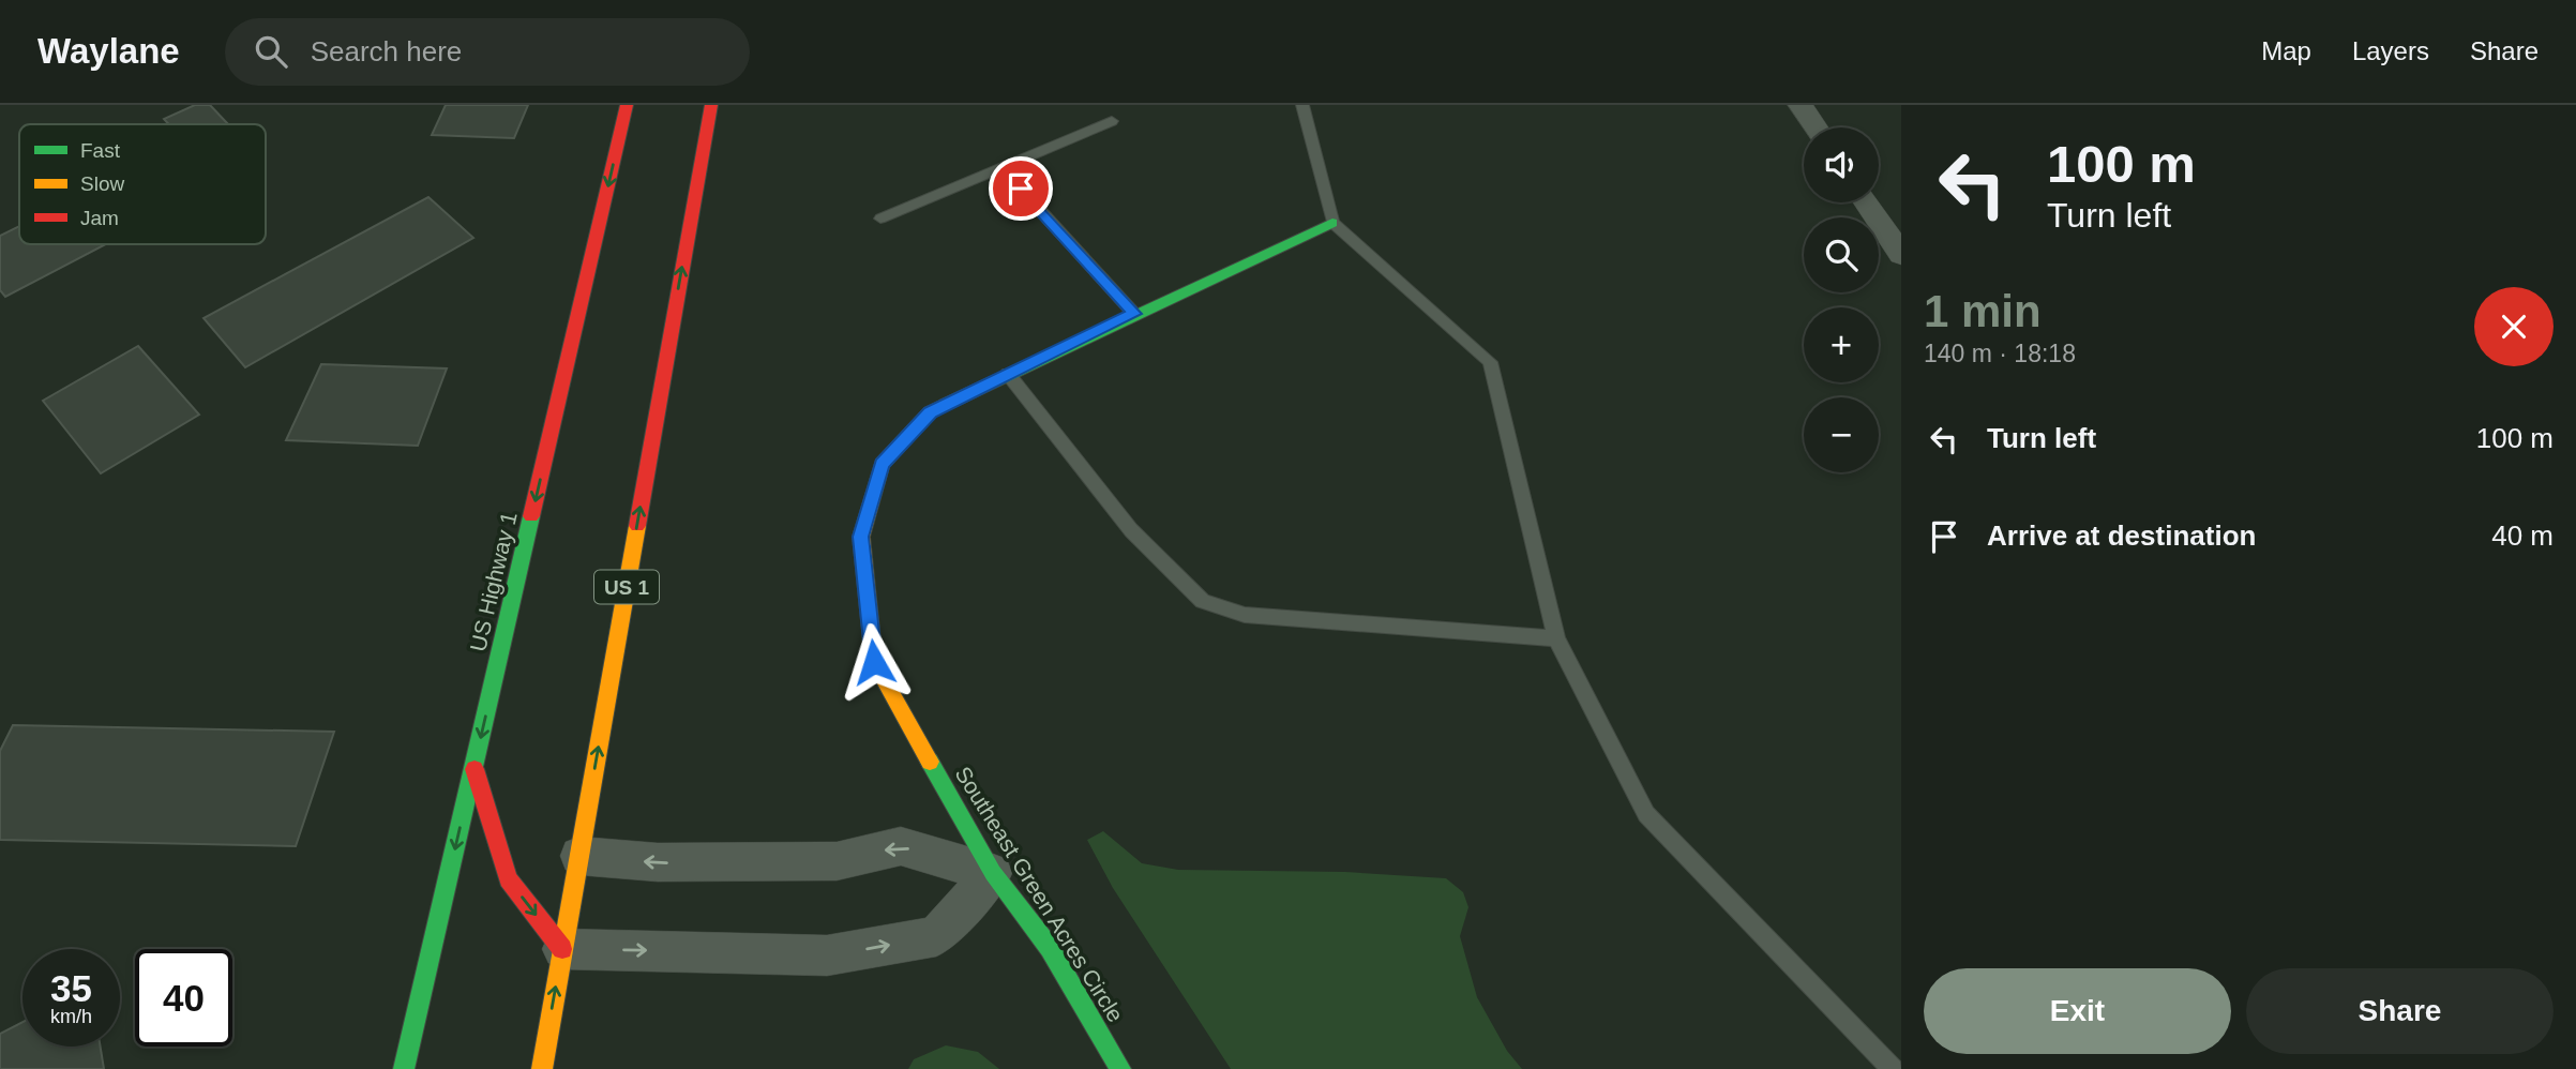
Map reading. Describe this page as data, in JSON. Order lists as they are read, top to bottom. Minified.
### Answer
{"streets":{"main road":["US Highway 1","US 1","Southeast Green Acres Circle"]},"legend":["Fast","Slow","Jam"],"page":{"header":"Waylane","search":"Search here","nav":["Map","Layers","Share"],"turn":["100 m","Turn left"],"map_buttons":["+","−"],"heading":["1 min","140 m · 18:18"],"list":[{"name":"Turn left","value":"100 m"},{"name":"Arrive at destination","value":"40 m"}],"speed":"35 km/h","limit":"40","buttons":["Exit","Share"]}}
